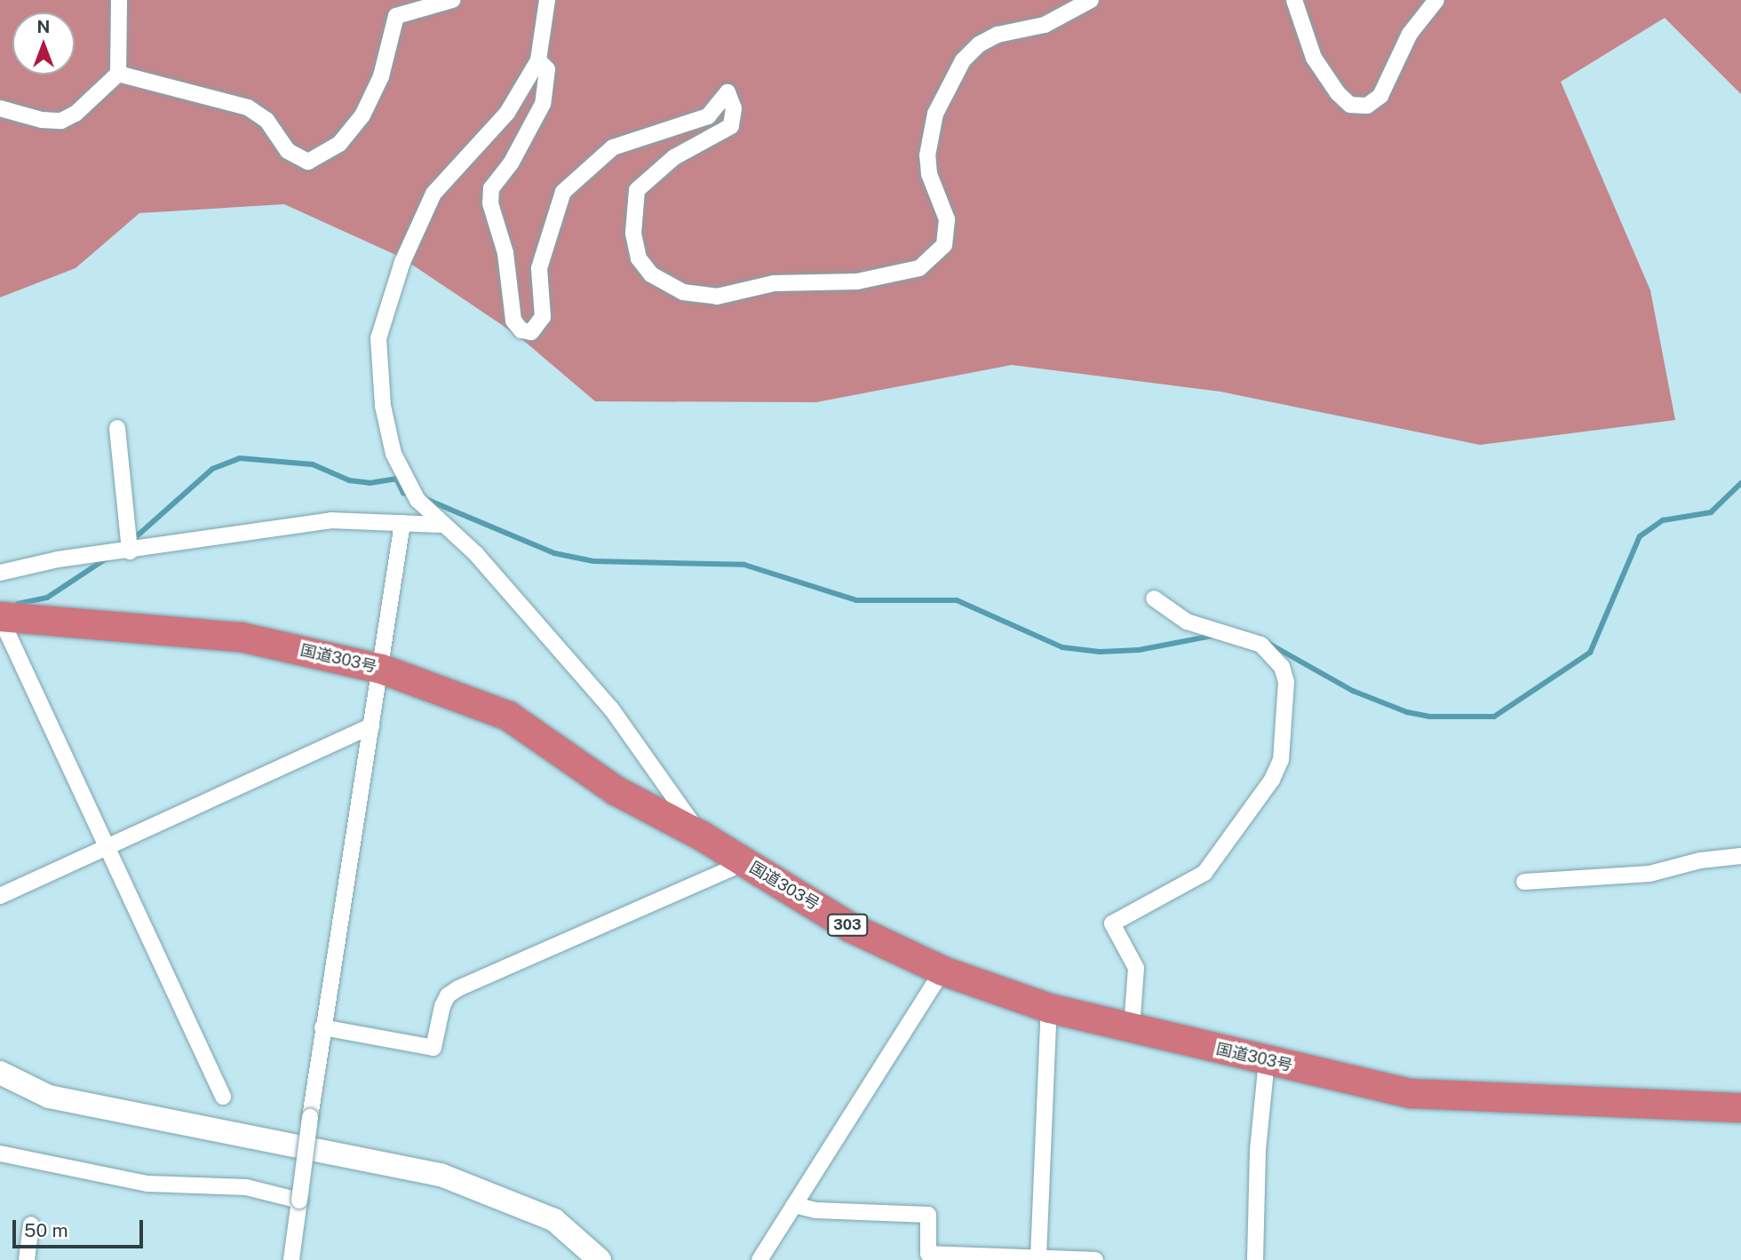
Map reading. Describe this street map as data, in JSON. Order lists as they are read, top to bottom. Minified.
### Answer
{"streets":{"highway":["国道303号","303"]},"scale_bar":"50 m","north":"top"}
